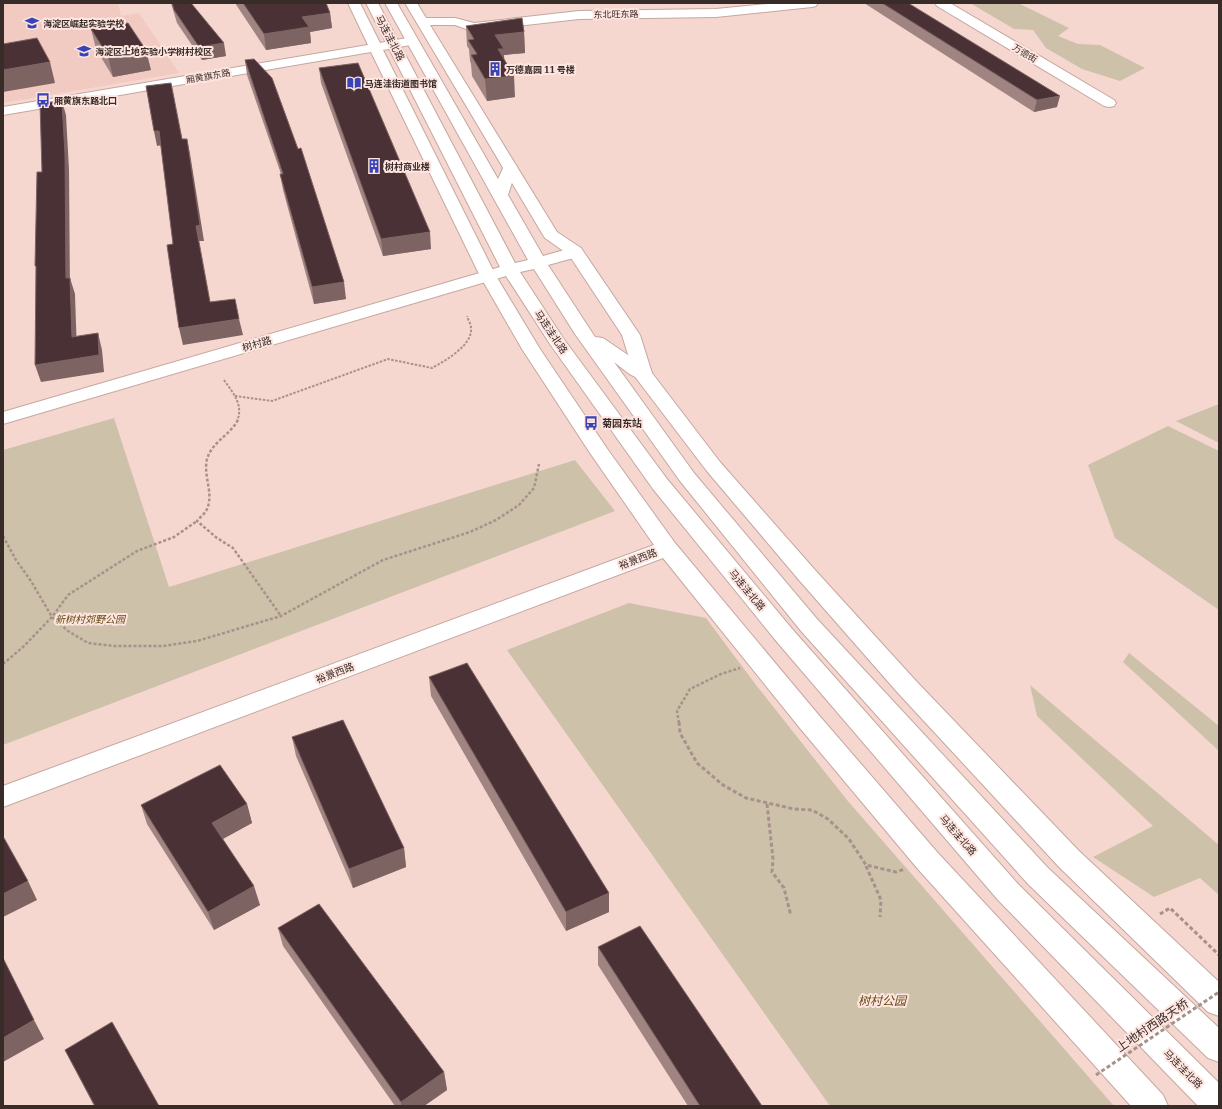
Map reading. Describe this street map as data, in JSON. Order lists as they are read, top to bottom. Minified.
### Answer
{"streets":{"street":["东北旺东路","马连洼北路","万德街","厢黄旗东路","树村路","裕景西路"],"path":["上地村西路天桥"]},"crossings":[["东北旺东路","马连洼北路"],["东北旺东路","厢黄旗东路"],["马连洼北路","厢黄旗东路"],["马连洼北路","树村路"],["马连洼北路","裕景西路"]],"parks":["新树村郊野公园","树村公园"],"places":{"school or university":["海淀区崛起实验学校","海淀区上地实验小学树村校区"],"building":["万德嘉园 11 号楼","树村商业楼"],"library":["马连洼街道图书馆"],"bus stop":["厢黄旗东路北口","菊园东站"]}}
